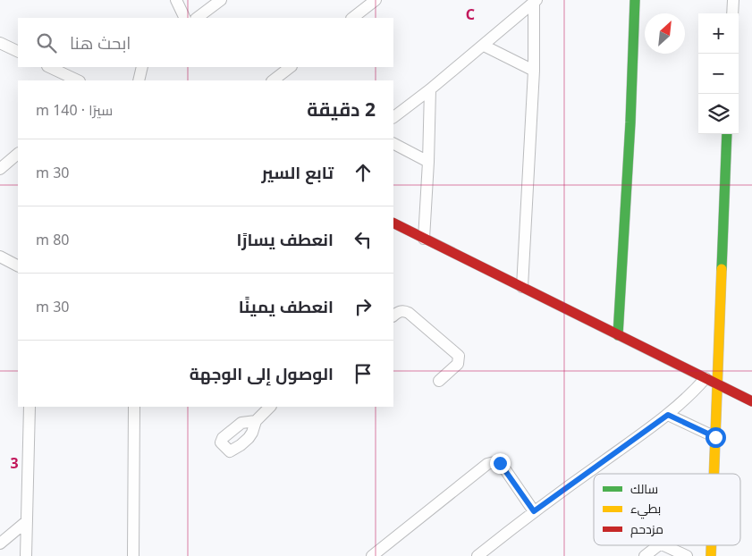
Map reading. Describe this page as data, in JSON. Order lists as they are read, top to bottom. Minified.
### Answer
{"legend":["سالك","بطيء","مزدحم"],"north":"top right","page":{"map_buttons":["+","−"],"search":"ابحث هنا","heading":["2 دقيقة","سيرًا · 140 m"],"list":[["تابع السير","30 m"],["انعطف يسارًا","80 m"],["انعطف يمينًا","30 m"],"الوصول إلى الوجهة"]},"grid":{"columns":["C"],"rows":["3"]}}
